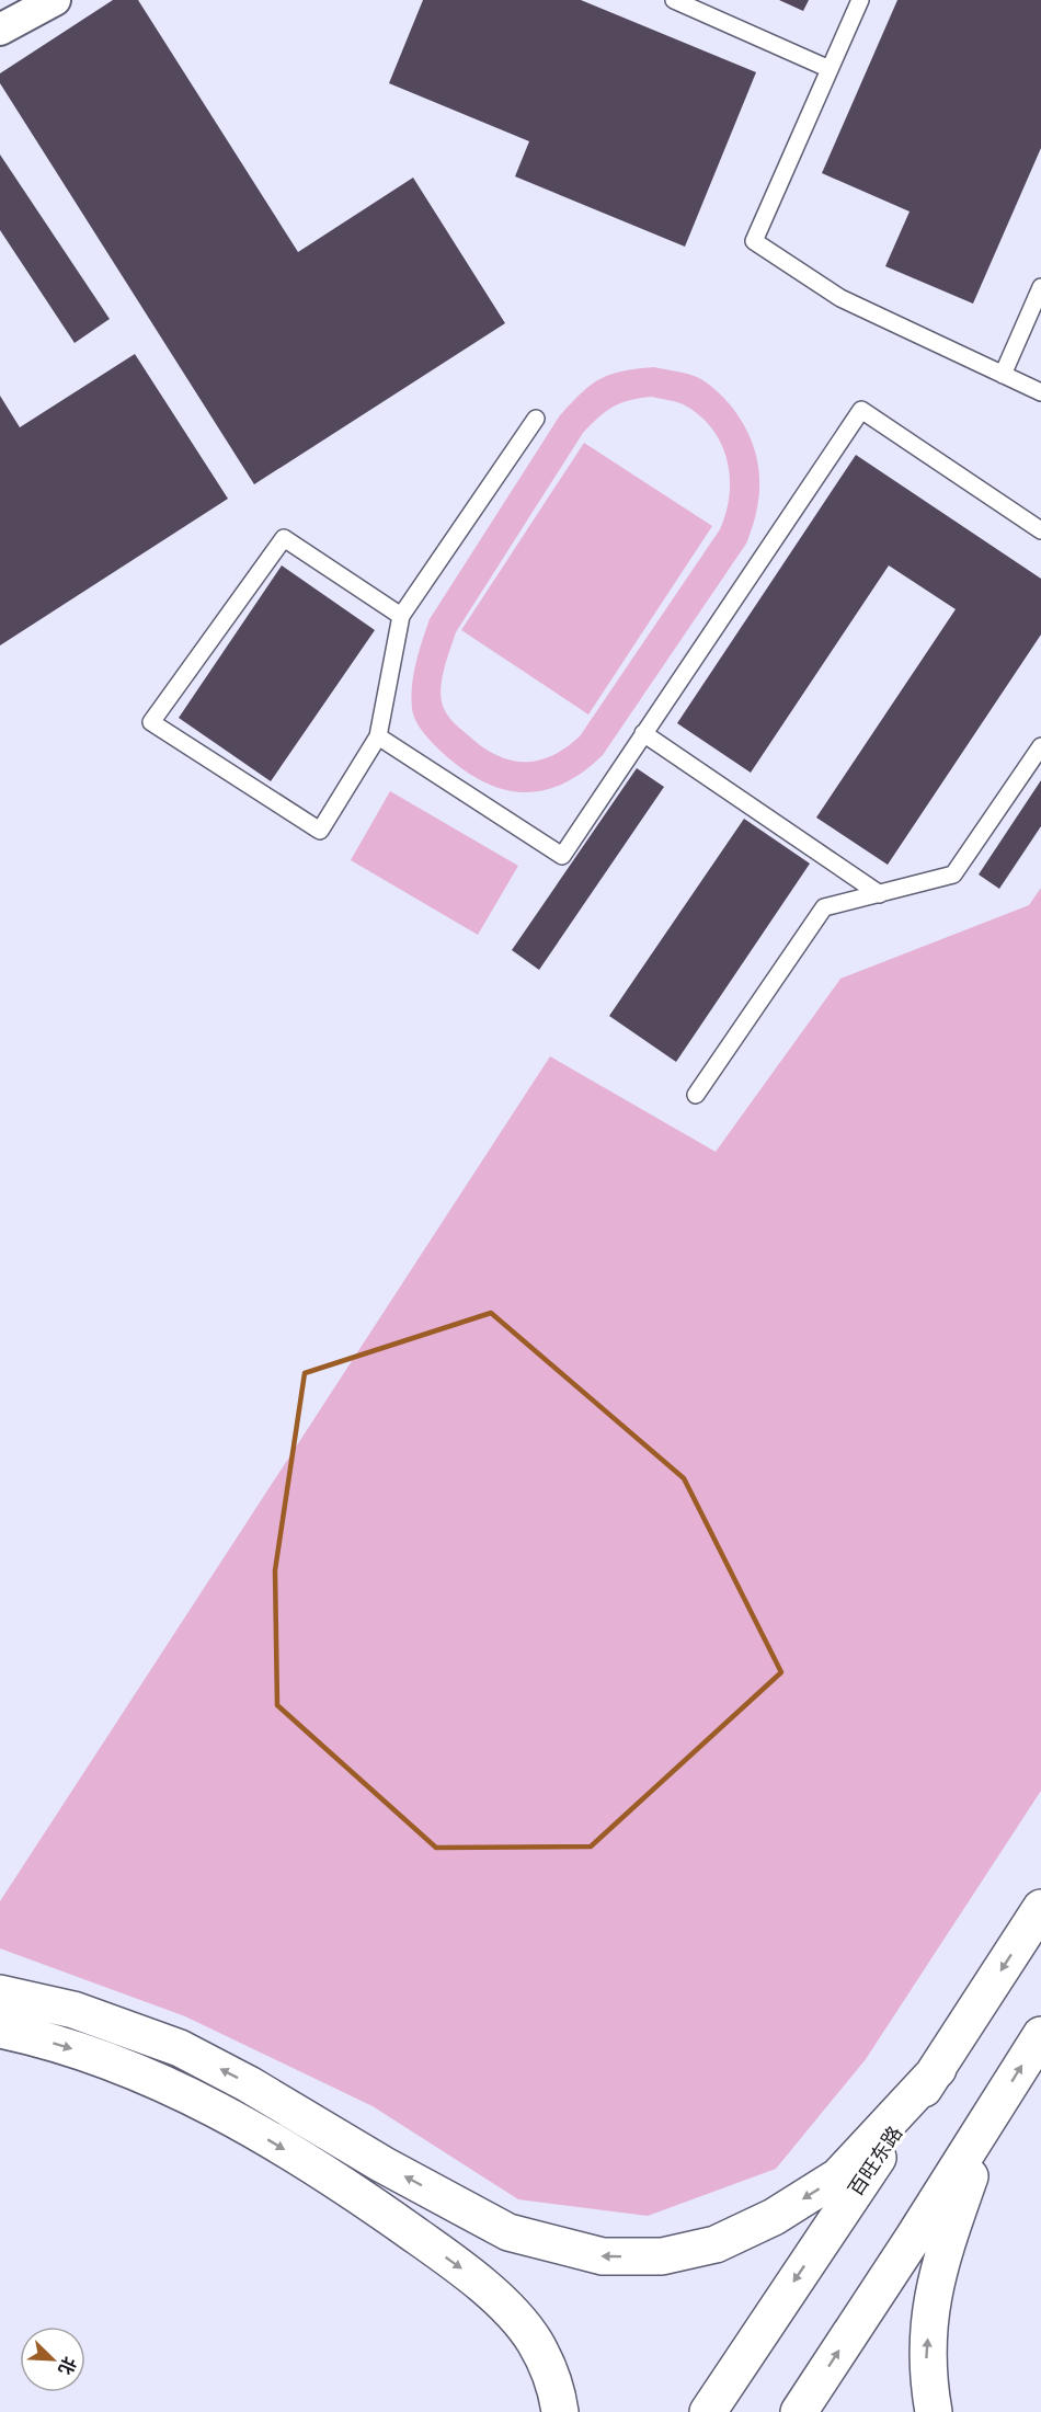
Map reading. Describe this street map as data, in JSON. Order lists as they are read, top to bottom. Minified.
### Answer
{"streets":{"main road":["百旺东路"]},"north":"bottom right"}
